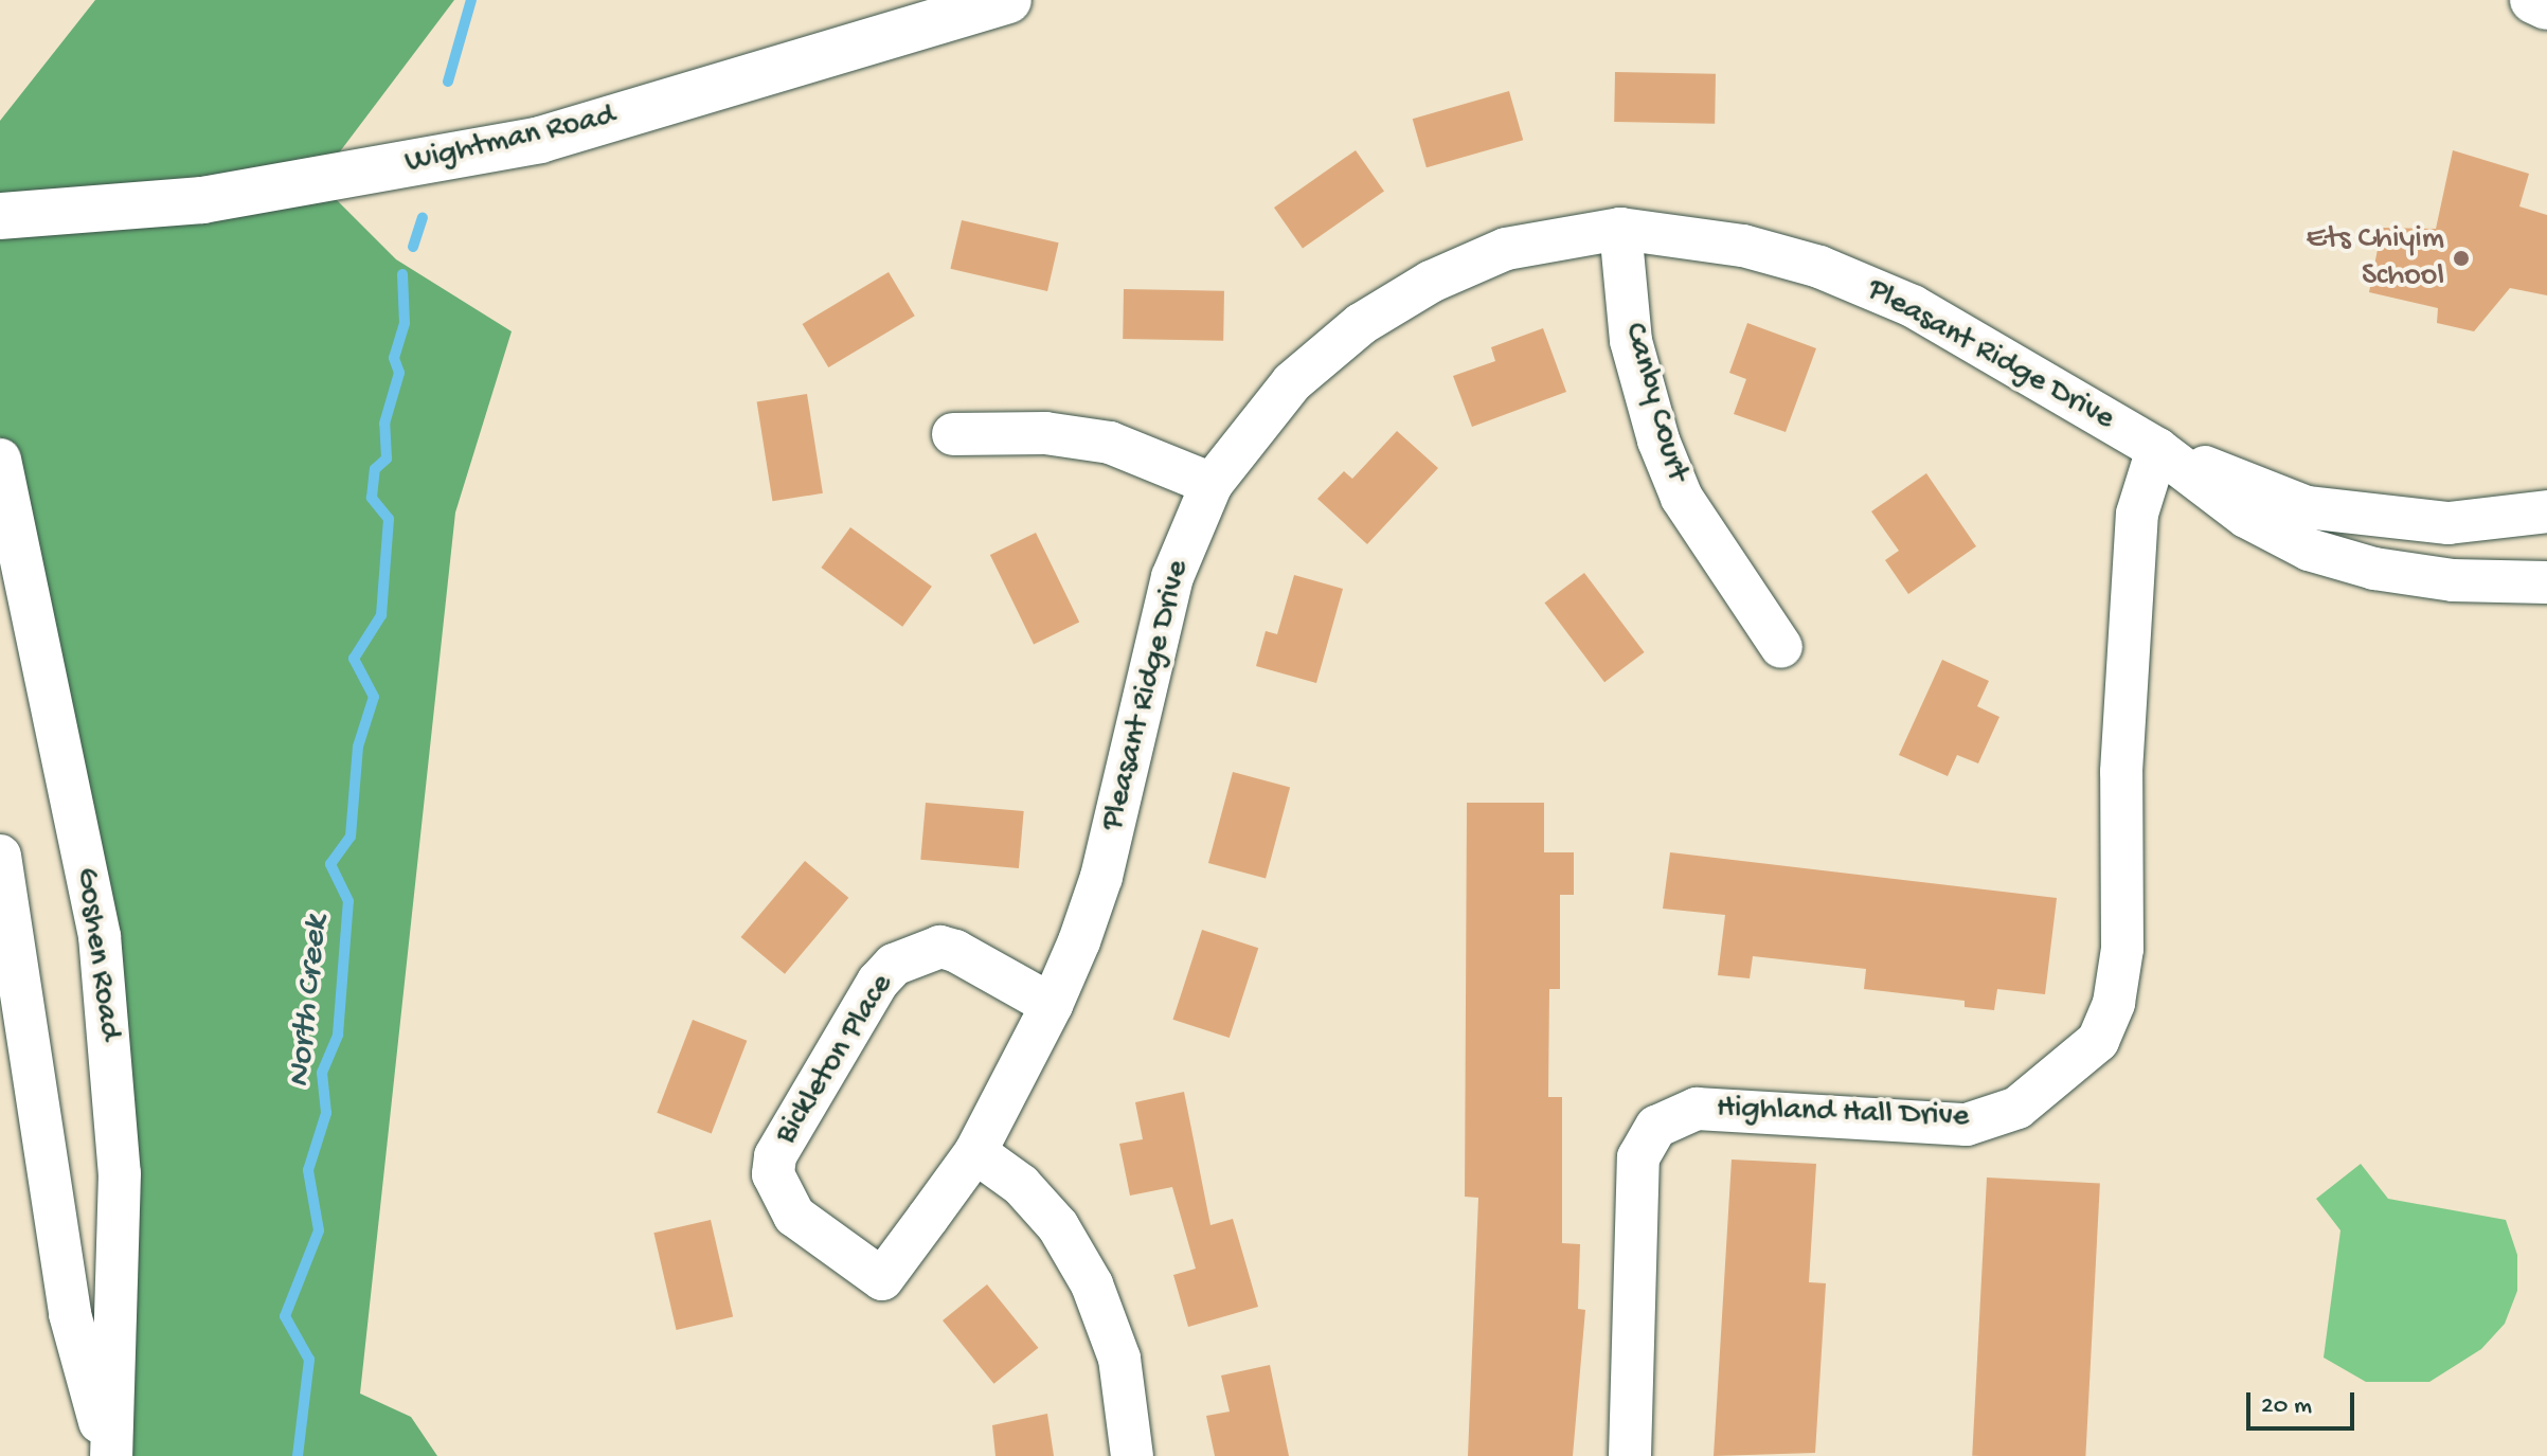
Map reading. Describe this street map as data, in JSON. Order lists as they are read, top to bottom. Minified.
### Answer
{"streets":{"main road":["Wightman Road"],"street":["Pleasant Ridge Drive","Canby Court","Goshen Road","Bickleton Place","Highland Hall Drive"]},"crossings":[["Pleasant Ridge Drive","Canby Court"],["Pleasant Ridge Drive","Bickleton Place"],["Pleasant Ridge Drive","Highland Hall Drive"]],"water":["North Creek"],"places":["Ets Chiyim School"],"scale_bar":"20 m"}
